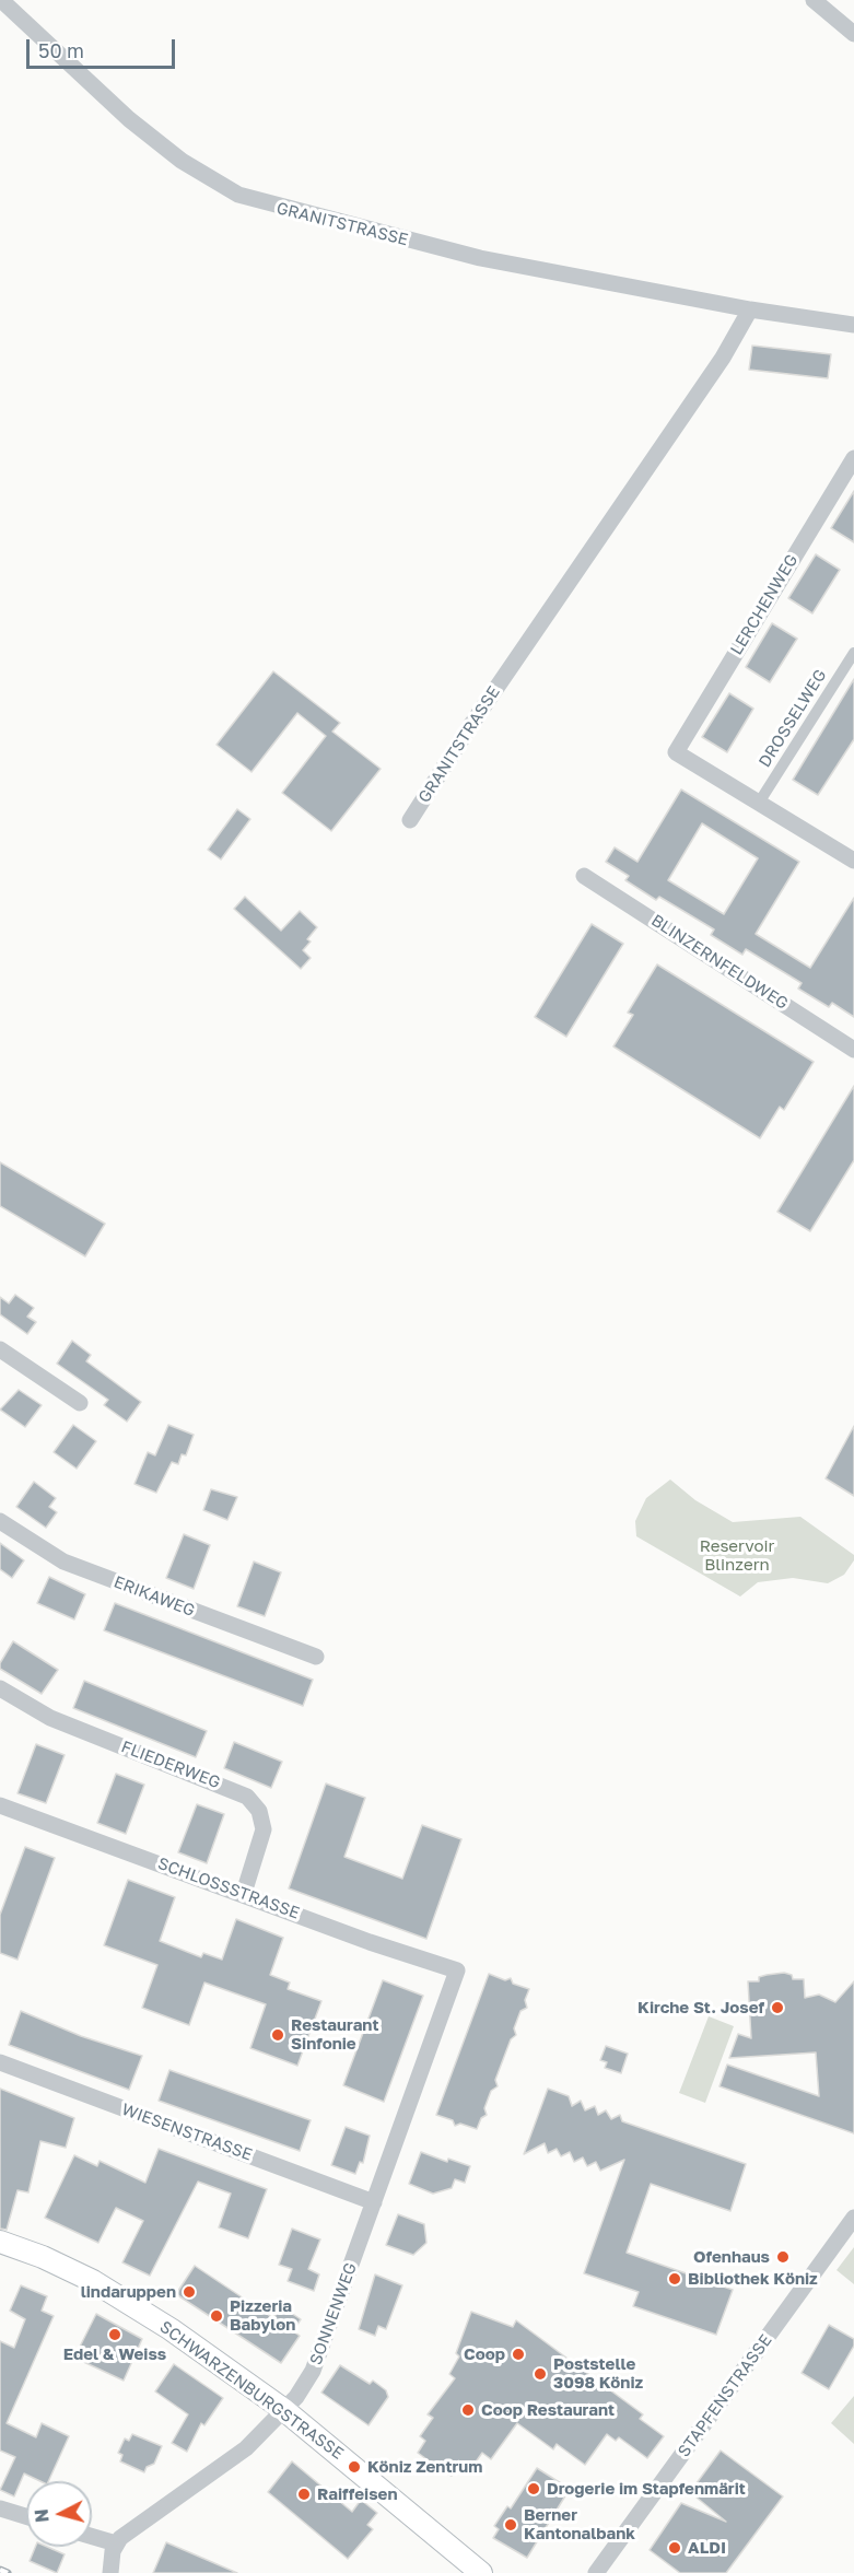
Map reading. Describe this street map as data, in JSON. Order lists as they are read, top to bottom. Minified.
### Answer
{"streets":{"main road":["SCHWARZENBURGSTRASSE"],"street":["GRANITSTRASSE","LERCHENWEG","DROSSELWEG","BLINZERNFELDWEG","ERIKAWEG","FLIEDERWEG","SCHLOSSSTRASSE","WIESENSTRASSE","SONNENWEG","STAPFENSTRASSE"]},"crossings":[["LERCHENWEG","DROSSELWEG"],["FLIEDERWEG","SCHLOSSSTRASSE"],["SCHLOSSSTRASSE","SONNENWEG"],["WIESENSTRASSE","SONNENWEG"],["SONNENWEG","SCHWARZENBURGSTRASSE"]],"parks":["Reservoir Blinzern"],"places":["Kirche St. Josef","Restaurant Sinfonie","Ofenhaus","Bibliothek Köniz","lindaruppen","Pizzeria Babylon","Edel & Weiss","Coop","Poststelle 3098 Köniz","Coop Restaurant","Köniz Zentrum","Drogerie im Stapfenmärit","Raiffeisen","Berner Kantonalbank","ALDI"],"scale_bar":"50 m","north":"left"}
